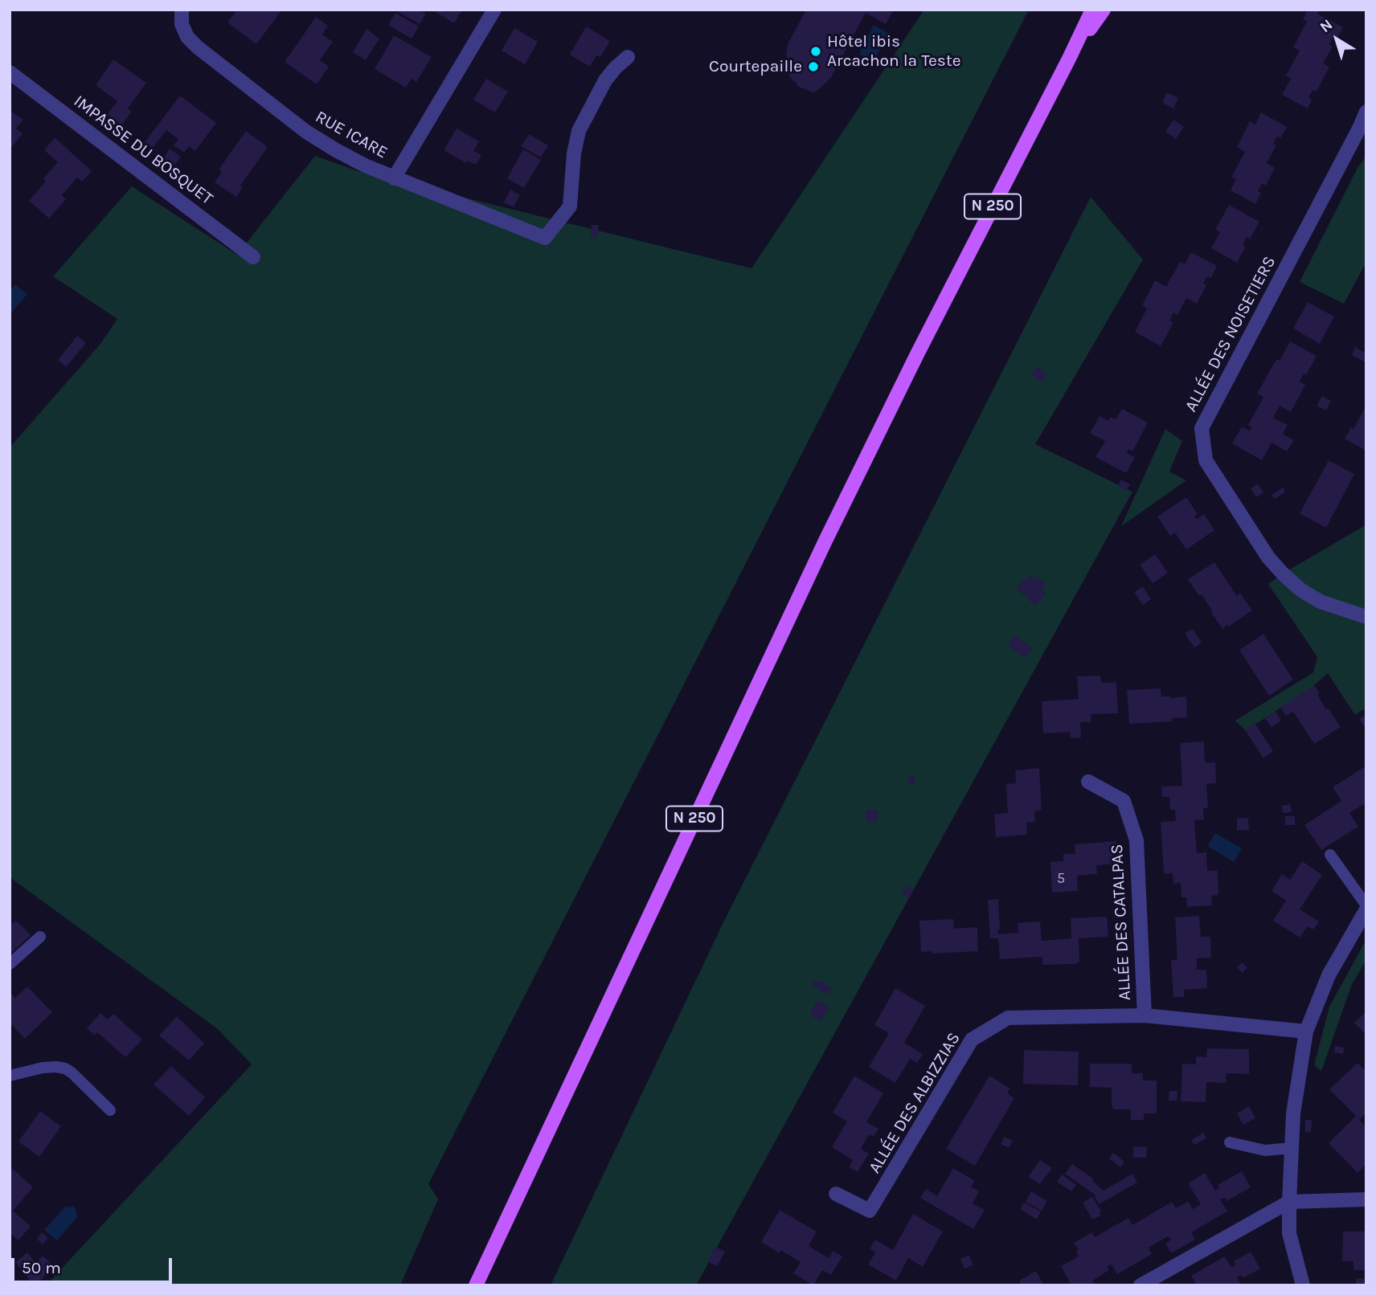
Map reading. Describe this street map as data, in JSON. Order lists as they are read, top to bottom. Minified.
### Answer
{"streets":{"main road":["N 250"],"street":["RUE ICARE","IMPASSE DU BOSQUET","ALLÉE DES NOISETIERS","ALLÉE DES CATALPAS","ALLÉE DES ALBIZZIAS"]},"crossings":[["ALLÉE DES CATALPAS","ALLÉE DES ALBIZZIAS"]],"places":["Hôtel ibis Arcachon la Teste","Courtepaille"],"house_numbers":["5"],"scale_bar":"50 m","north":"top left"}
